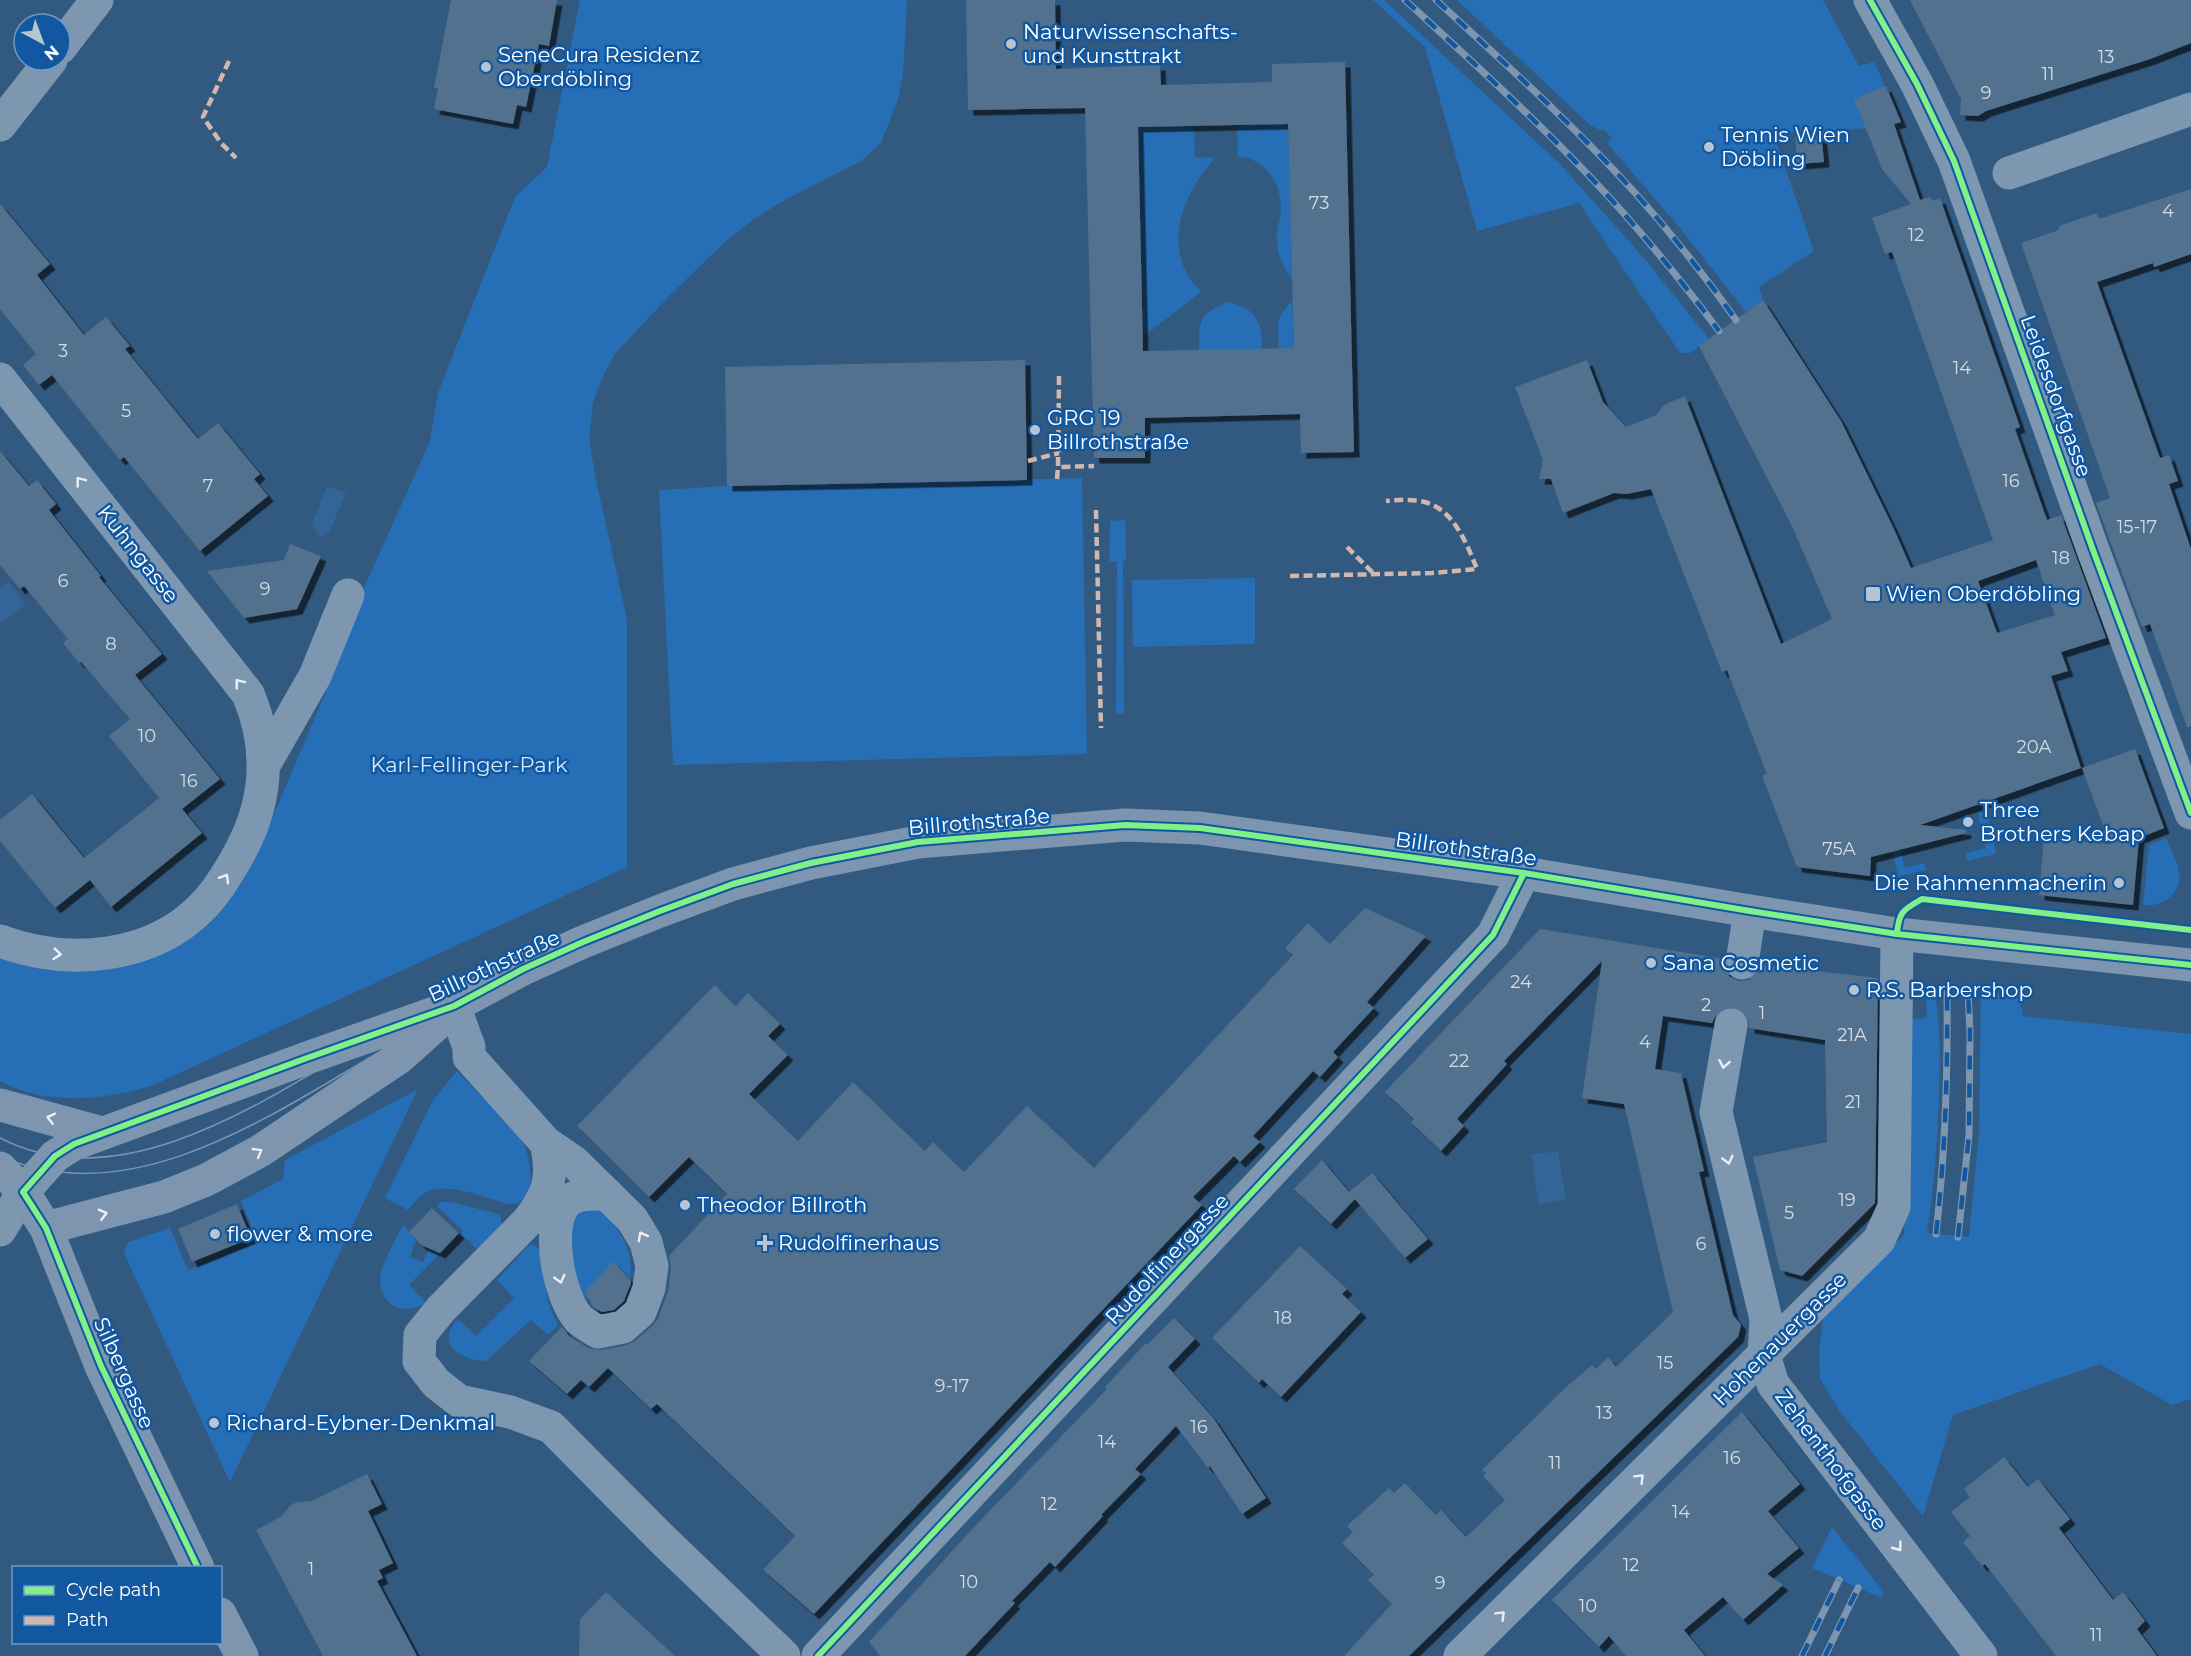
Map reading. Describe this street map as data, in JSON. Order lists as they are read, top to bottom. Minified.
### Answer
{"streets":{"main road":["Billrothstraße","Silbergasse"],"street":["Leidesdorfgasse","Kuhngasse","Rudolfinergasse","Hohenauergasse","Zehenthofgasse"]},"crossings":[["Billrothstraße","Rudolfinergasse"],["Billrothstraße","Hohenauergasse"],["Billrothstraße","Silbergasse"],["Hohenauergasse","Zehenthofgasse"]],"one_way":["Kuhngasse","Hohenauergasse","Zehenthofgasse"],"parks":["Karl-Fellinger-Park"],"places":{"other":["Naturwissenschafts- und Kunsttrakt","SeneCura Residenz Oberdöbling","Tennis Wien Döbling","GRG 19 Billrothstraße","Three Brothers Kebap","Die Rahmenmacherin","Sana Cosmetic","R.S. Barbershop","Theodor Billroth","flower & more","Richard-Eybner-Denkmal"],"transit":["Wien Oberdöbling"],"health":["Rudolfinerhaus"]},"house_numbers":["13","11","9","73","4","12","3","14","5","16","7","15-17","18","6","9","8","10","20A","16","75A","24","2","1","21A","4","22","21","19","5","6","18","15","9-17","13","16","14","16","11","12","14","12","1","10","9","10","11"],"legend":["Cycle path","Path"],"north":"bottom right"}
